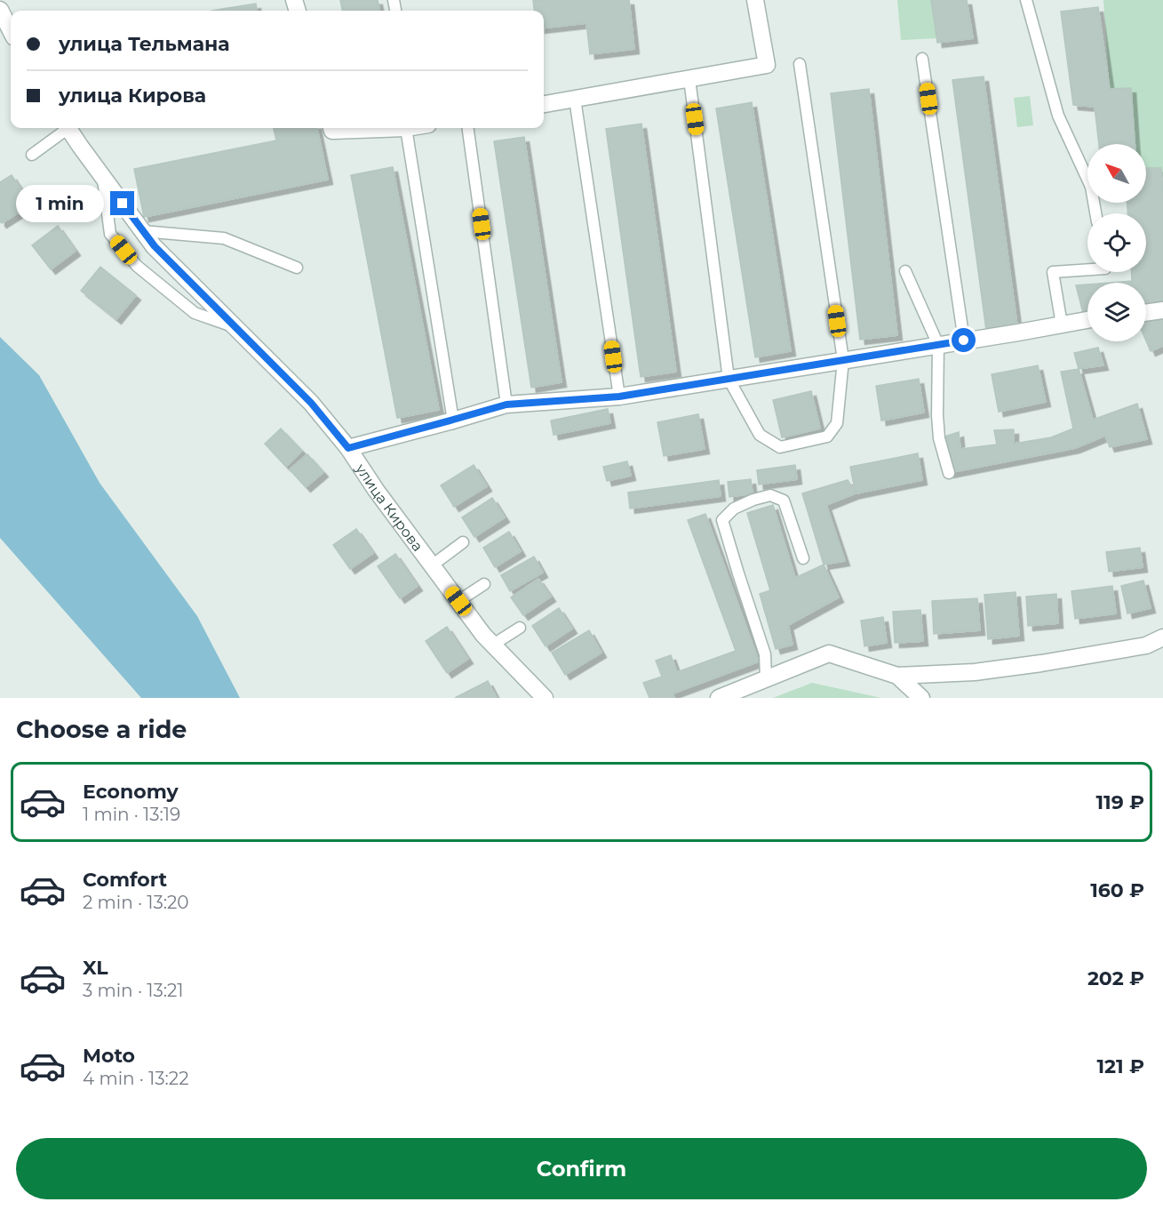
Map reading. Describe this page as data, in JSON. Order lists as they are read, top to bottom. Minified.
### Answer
{"streets":{"street":["улица Кирова"]},"north":"top left","page":{"banner":["улица Тельмана","улица Кирова"],"bubble":"1 min","heading":"Choose a ride","list":[{"name":"Economy","note":"1 min · 13:19","value":"119 ₽"},{"name":"Comfort","note":"2 min · 13:20","value":"160 ₽"},{"name":"XL","note":"3 min · 13:21","value":"202 ₽"},{"name":"Moto","note":"4 min · 13:22","value":"121 ₽"}],"buttons":"Confirm"}}
